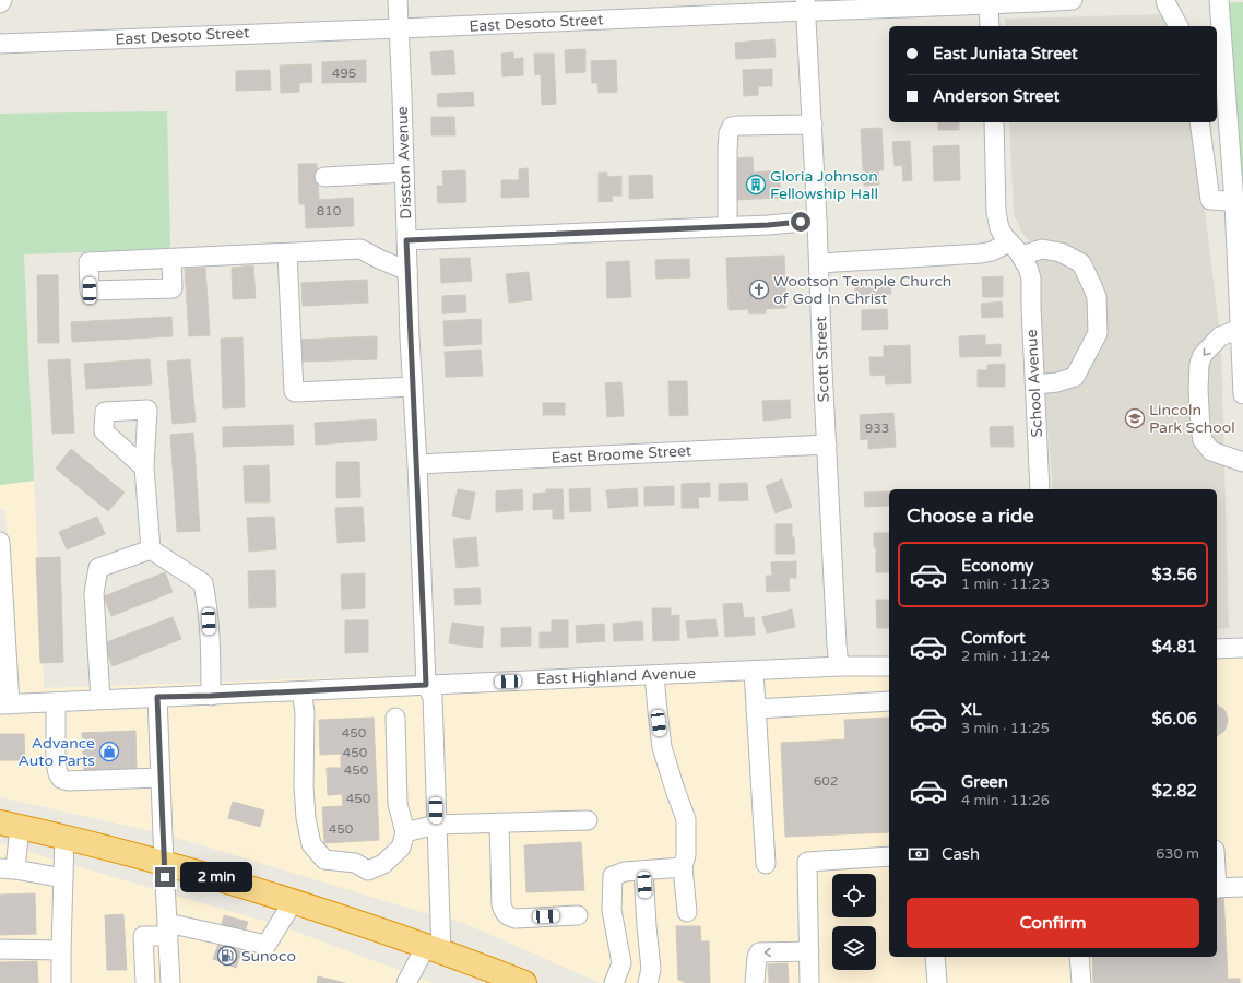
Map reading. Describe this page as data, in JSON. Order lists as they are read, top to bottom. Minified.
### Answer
{"streets":{"street":["East Desoto Street","Disston Avenue","Scott Street","School Avenue","East Broome Street","East Highland Avenue"]},"crossings":[["East Desoto Street","Disston Avenue"],["East Desoto Street","Scott Street"],["Disston Avenue","East Broome Street"],["Disston Avenue","East Highland Avenue"],["Scott Street","East Broome Street"],["Scott Street","East Highland Avenue"]],"places":{"building":["Gloria Johnson Fellowship Hall"],"church":["Wootson Temple Church of God In Christ"],"school or university":["Lincoln Park School"],"shop":["Advance Auto Parts"],"fuel station":["Sunoco"]},"house_numbers":["495","810","933","450","450","450","602","450","450"],"page":{"banner":["East Juniata Street","Anderson Street"],"heading":"Choose a ride","list":[{"name":"Economy","note":"1 min · 11:23","value":"$3.56"},{"name":"Comfort","note":"2 min · 11:24","value":"$4.81"},{"name":"XL","note":"3 min · 11:25","value":"$6.06"},{"name":"Green","note":"4 min · 11:26","value":"$2.82"}],"pay":["Cash","630 m"],"bubble":"2 min","buttons":"Confirm"}}
